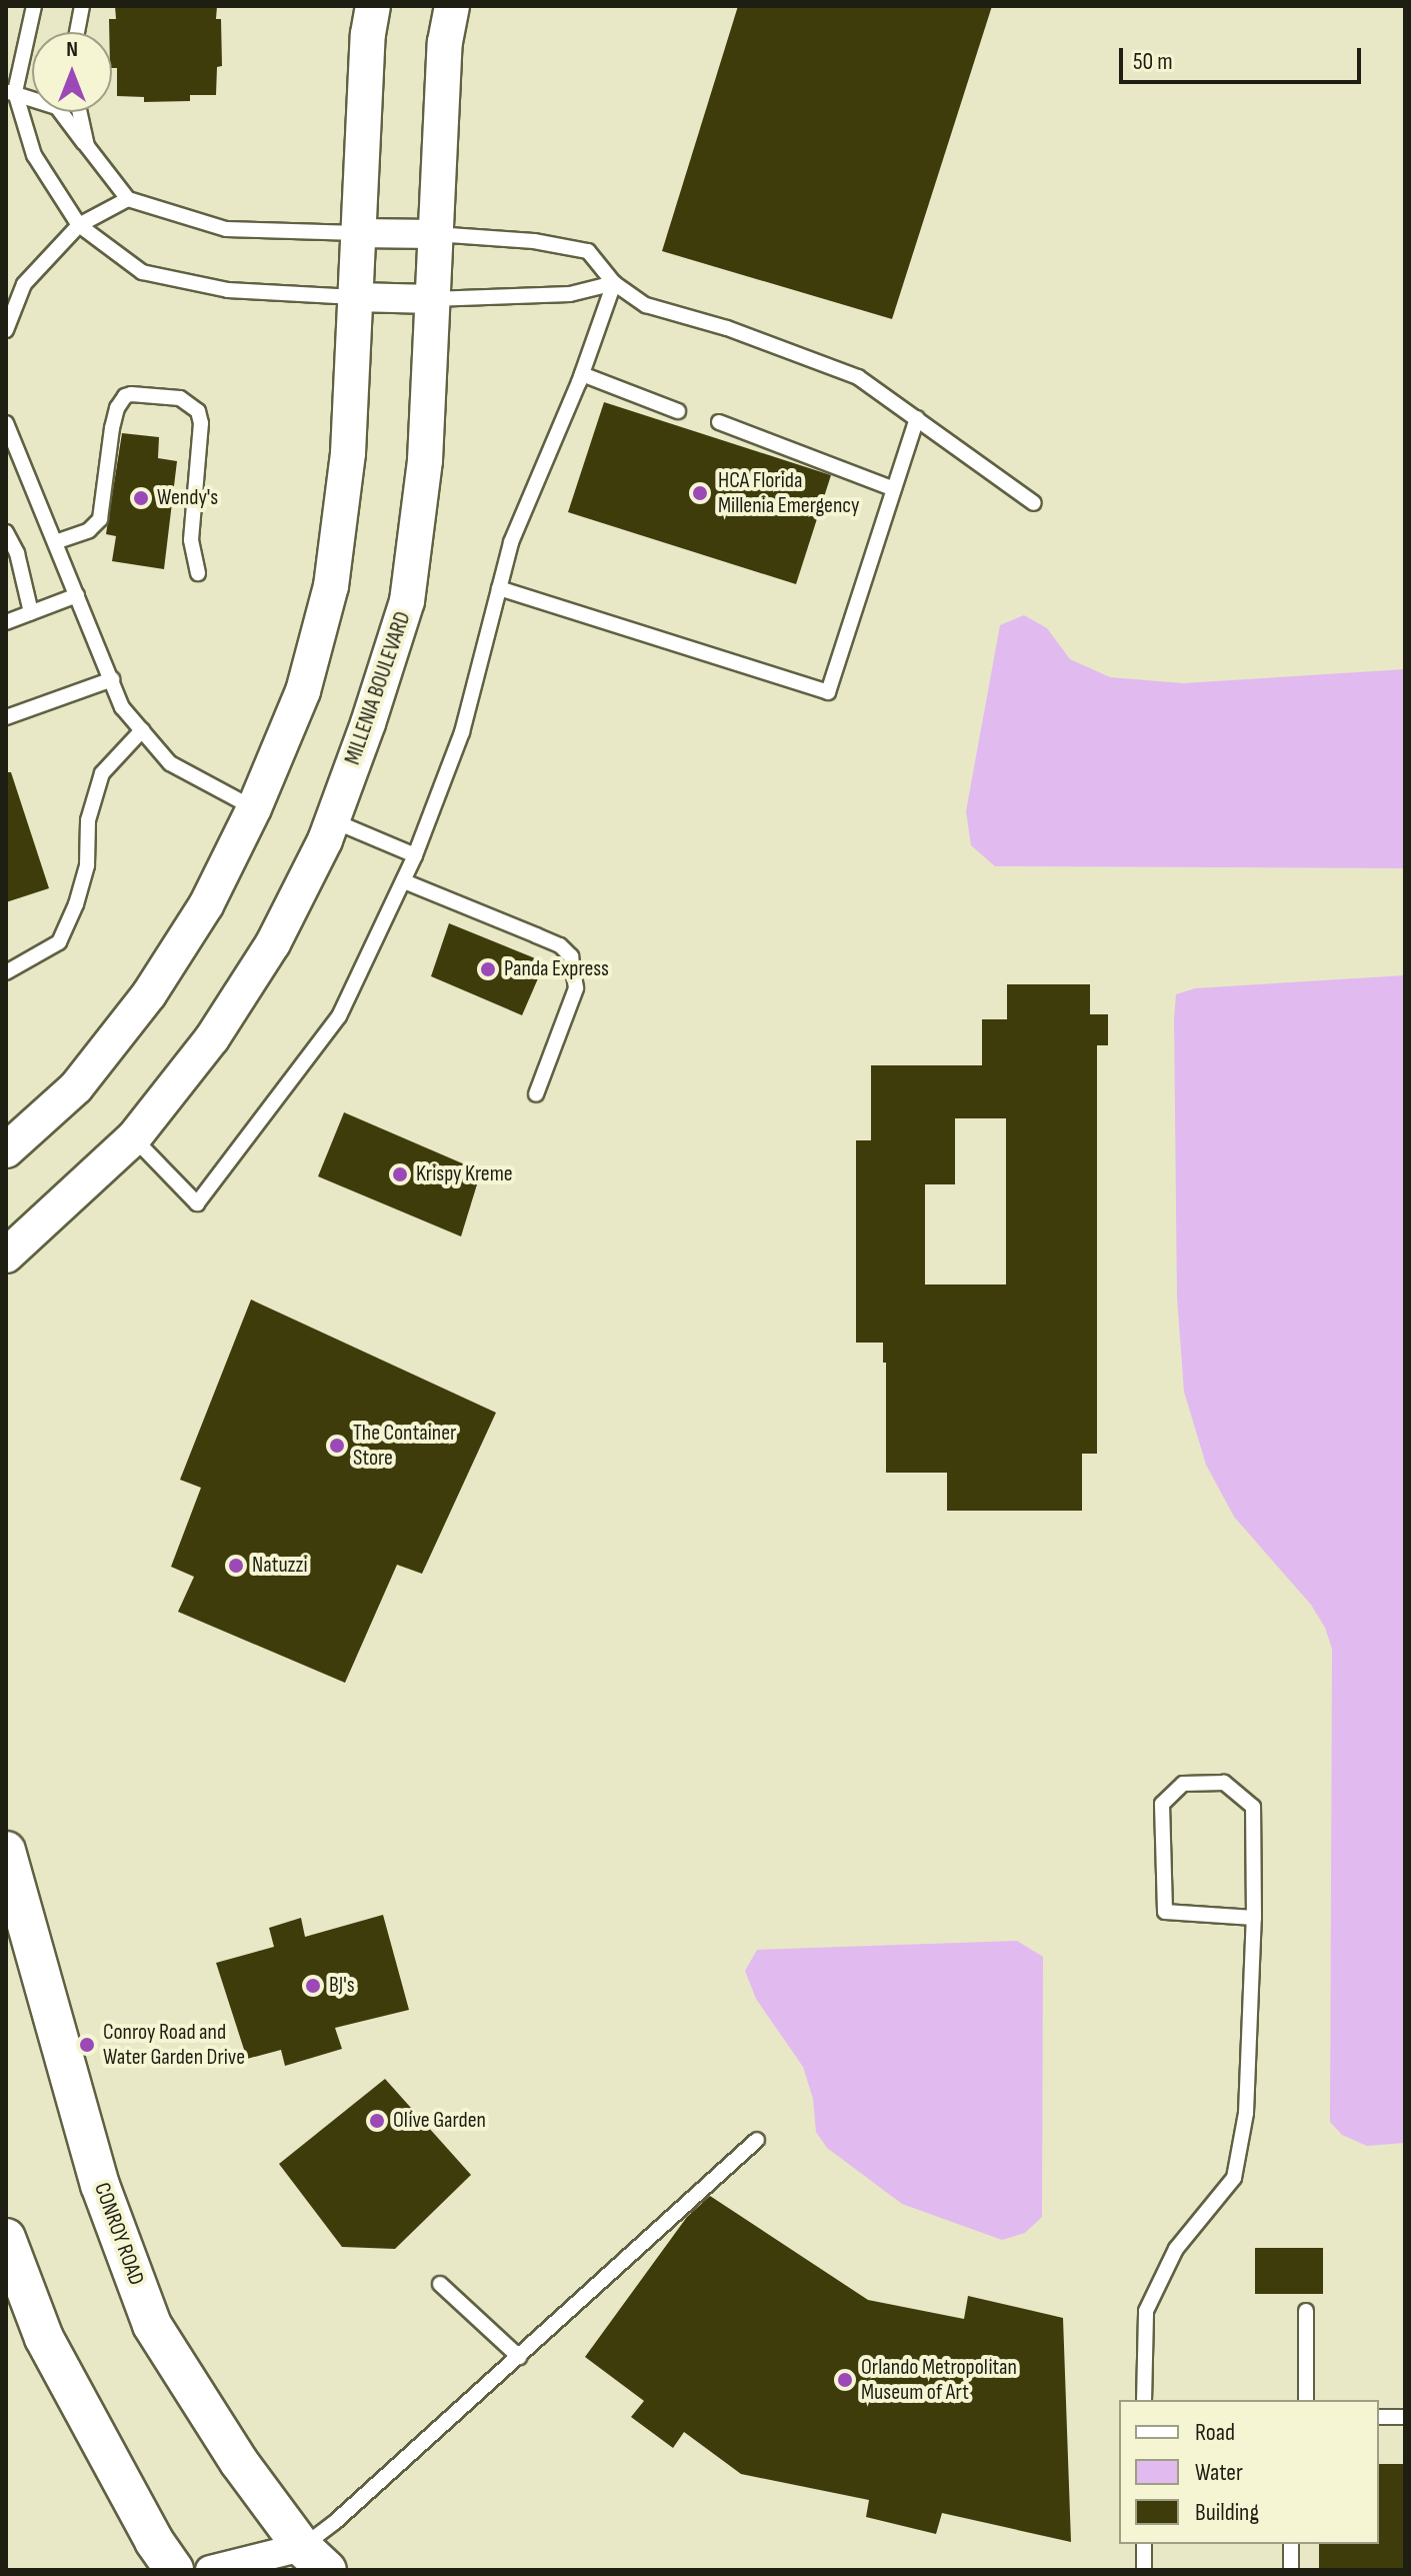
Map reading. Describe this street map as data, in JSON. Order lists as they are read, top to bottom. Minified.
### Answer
{"streets":{"main road":["CONROY ROAD"],"street":["MILLENIA BOULEVARD"]},"places":["HCA Florida Millenia Emergency","Wendy's","Panda Express","Krispy Kreme","The Container Store","Natuzzi","BJ's","Conroy Road and Water Garden Drive","Olive Garden","Orlando Metropolitan Museum of Art"],"legend":["Road","Water","Building"],"scale_bar":"50 m","north":"top"}
